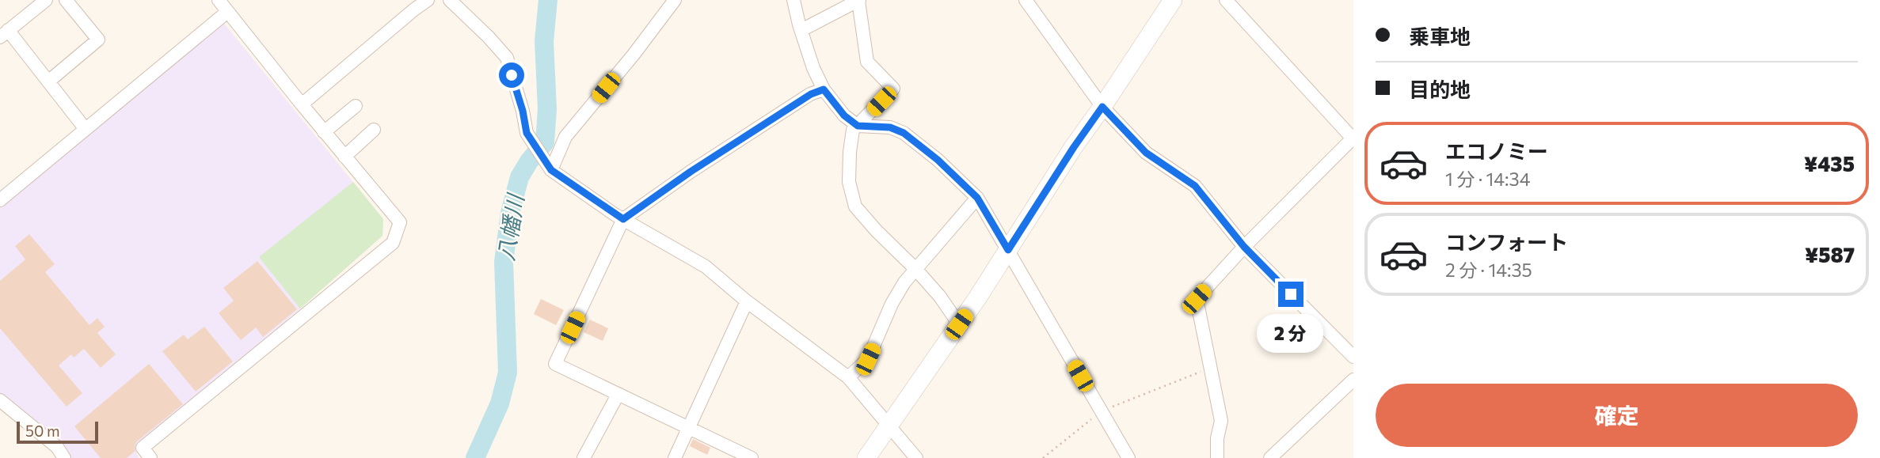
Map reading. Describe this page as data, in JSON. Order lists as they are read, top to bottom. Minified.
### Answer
{"water":["八幡川"],"scale_bar":"50 m","page":{"banner":["乗車地","目的地"],"list":[{"name":"エコノミー","note":"1 分 · 14:34","value":"¥435"},{"name":"コンフォート","note":"2 分 · 14:35","value":"¥587"}],"bubble":"2 分","buttons":"確定","scale":"50 m"}}
